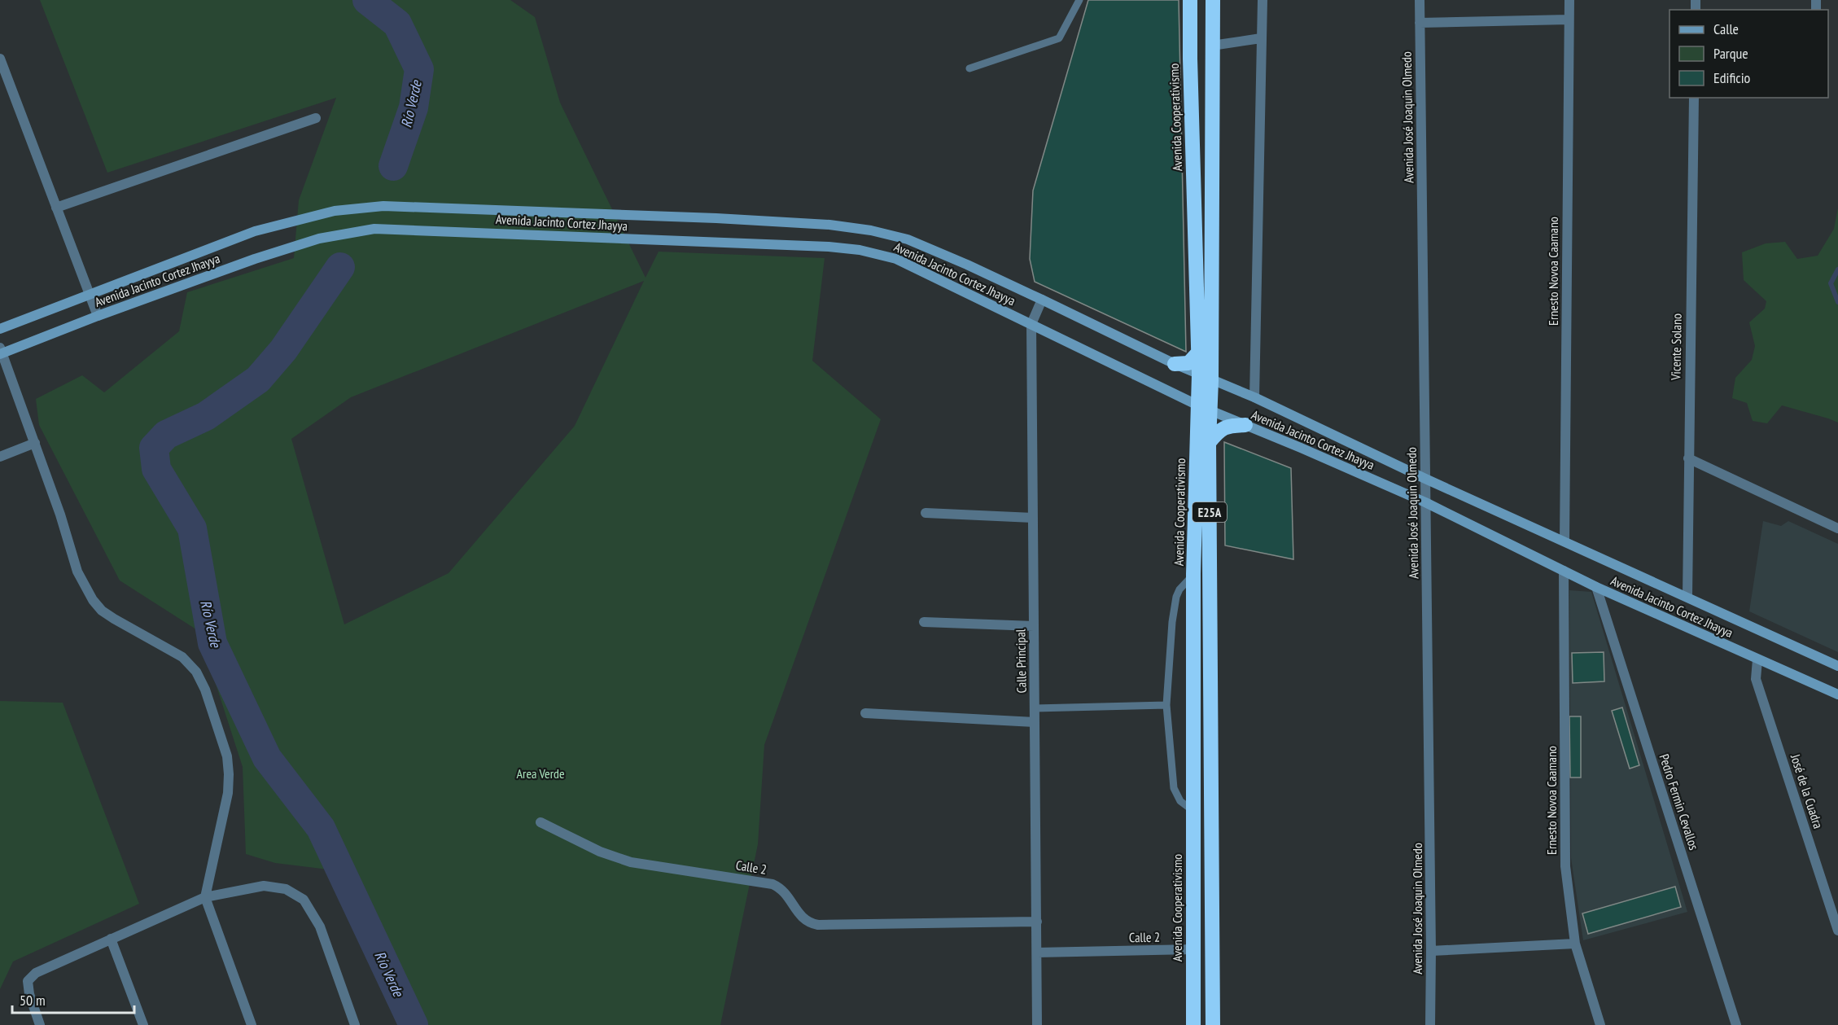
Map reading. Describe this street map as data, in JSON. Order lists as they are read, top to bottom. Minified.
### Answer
{"streets":{"highway":["Avenida Cooperativismo","E25A"],"street":["Avenida José Joaquin Olmedo","Avenida Jacinto Cortez Jhayya","Ernesto Novoa Caamano","Vicente Solano","Calle Principal","José de la Cuadra","Pedro Fermin Cevallos","Calle 2"]},"crossings":[["Avenida Cooperativismo","Avenida Jacinto Cortez Jhayya"],["Avenida Cooperativismo","Calle 2"],["Avenida José Joaquin Olmedo","Avenida Jacinto Cortez Jhayya"],["Avenida Jacinto Cortez Jhayya","Ernesto Novoa Caamano"],["Avenida Jacinto Cortez Jhayya","Vicente Solano"],["Avenida Jacinto Cortez Jhayya","Calle Principal"],["Avenida Jacinto Cortez Jhayya","José de la Cuadra"],["Avenida Jacinto Cortez Jhayya","Pedro Fermin Cevallos"],["Calle Principal","Calle 2"]],"water":["Río Verde"],"parks":["Area Verde"],"legend":["Calle","Parque","Edificio"],"scale_bar":"50 m"}
